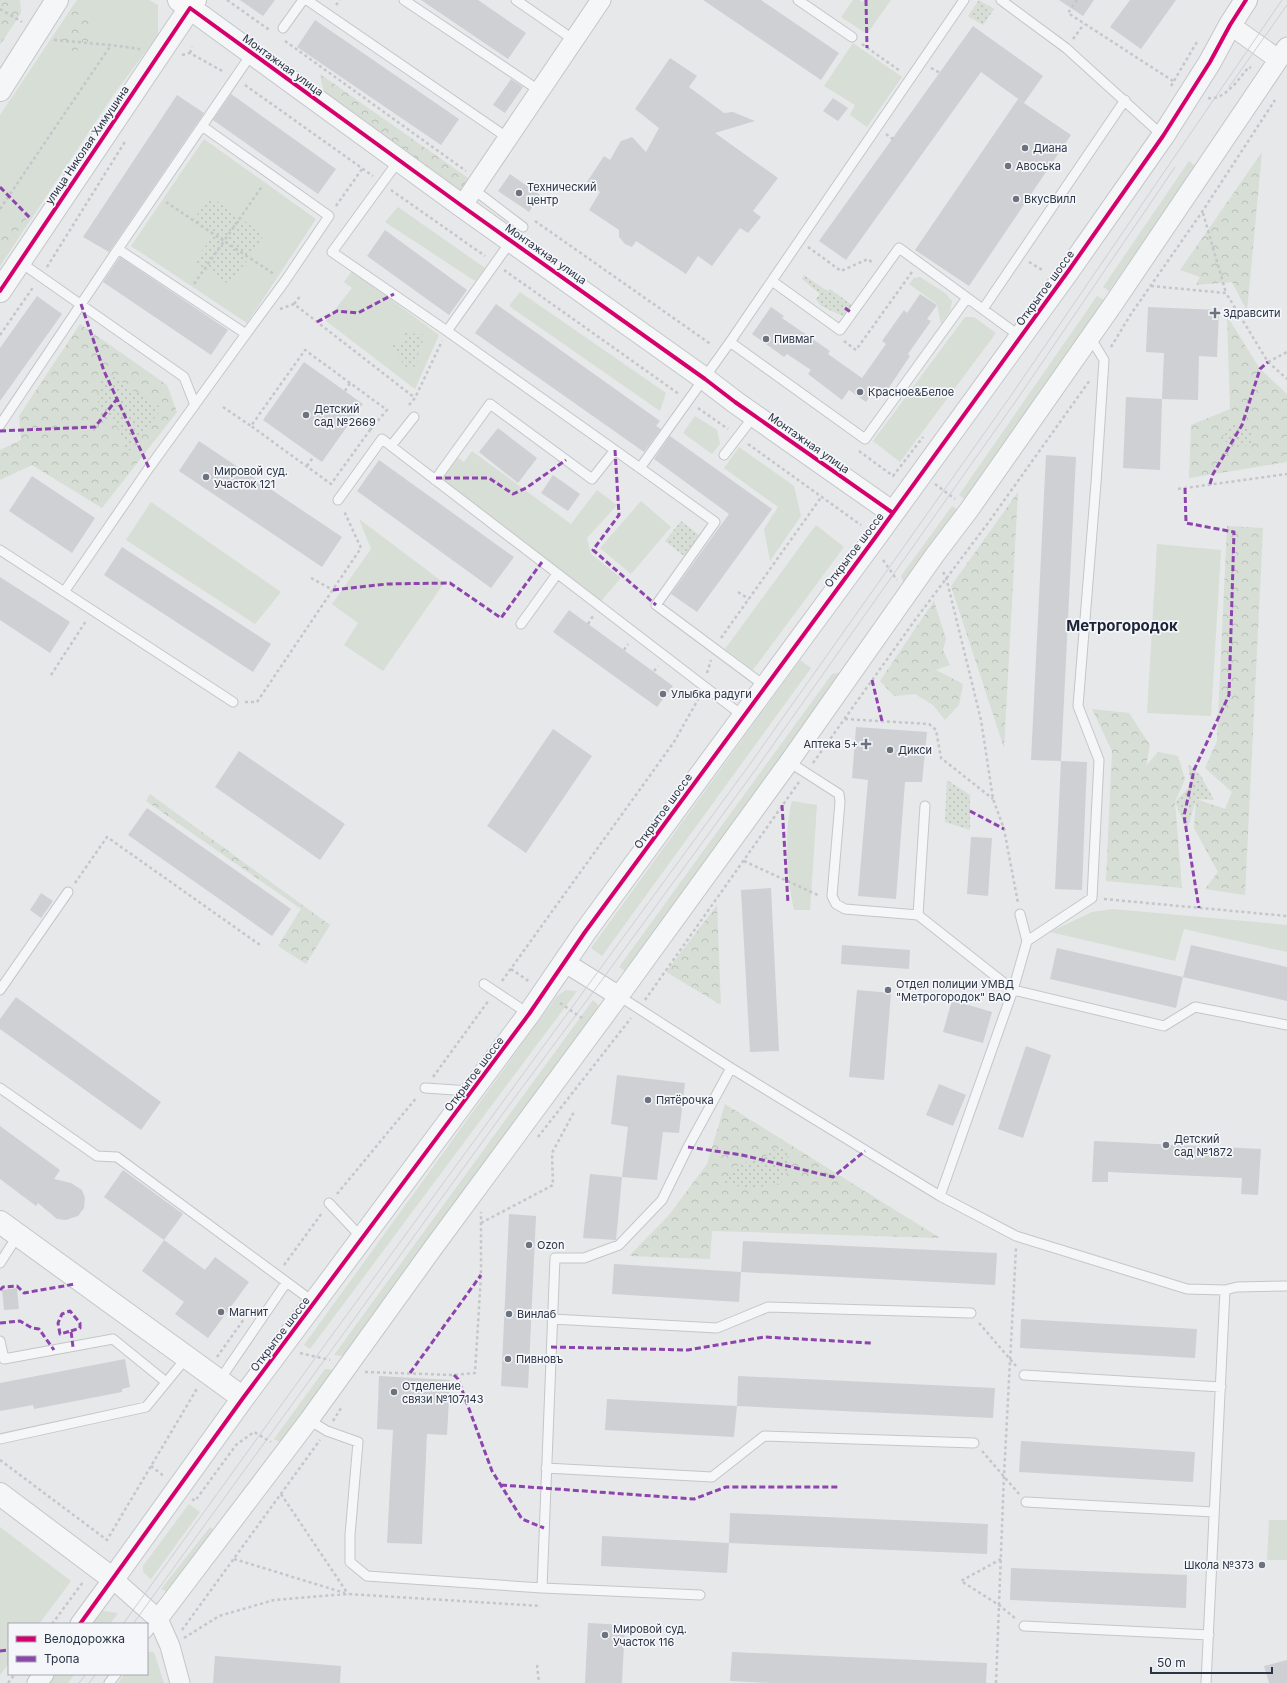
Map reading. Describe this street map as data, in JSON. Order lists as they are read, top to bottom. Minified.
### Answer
{"streets":{"street":["Монтажная улица","улица Николая Химушина","Открытое шоссе"]},"crossings":[["Монтажная улица","улица Николая Химушина"],["Монтажная улица","Открытое шоссе"]],"districts":["Метрогородок"],"places":{"other":["Диана","Авоська","Технический центр","ВкусВилл","Пивмаг","Красное&Белое","Детский сад №2669","Мировой суд. Участок 121","Улыбка радуги","Дикси","Отдел полиции УМВД \"Метрогородок\" ВАО","Пятёрочка","Детский сад №1872","Ozon","Магнит","Винлаб","Пивновъ","Отделение связи №107143","Школа №373","Мировой суд. Участок 116"],"health":["Здравсити","Аптека 5+"]},"legend":["Велодорожка","Тропа"],"scale_bar":"50 m"}
